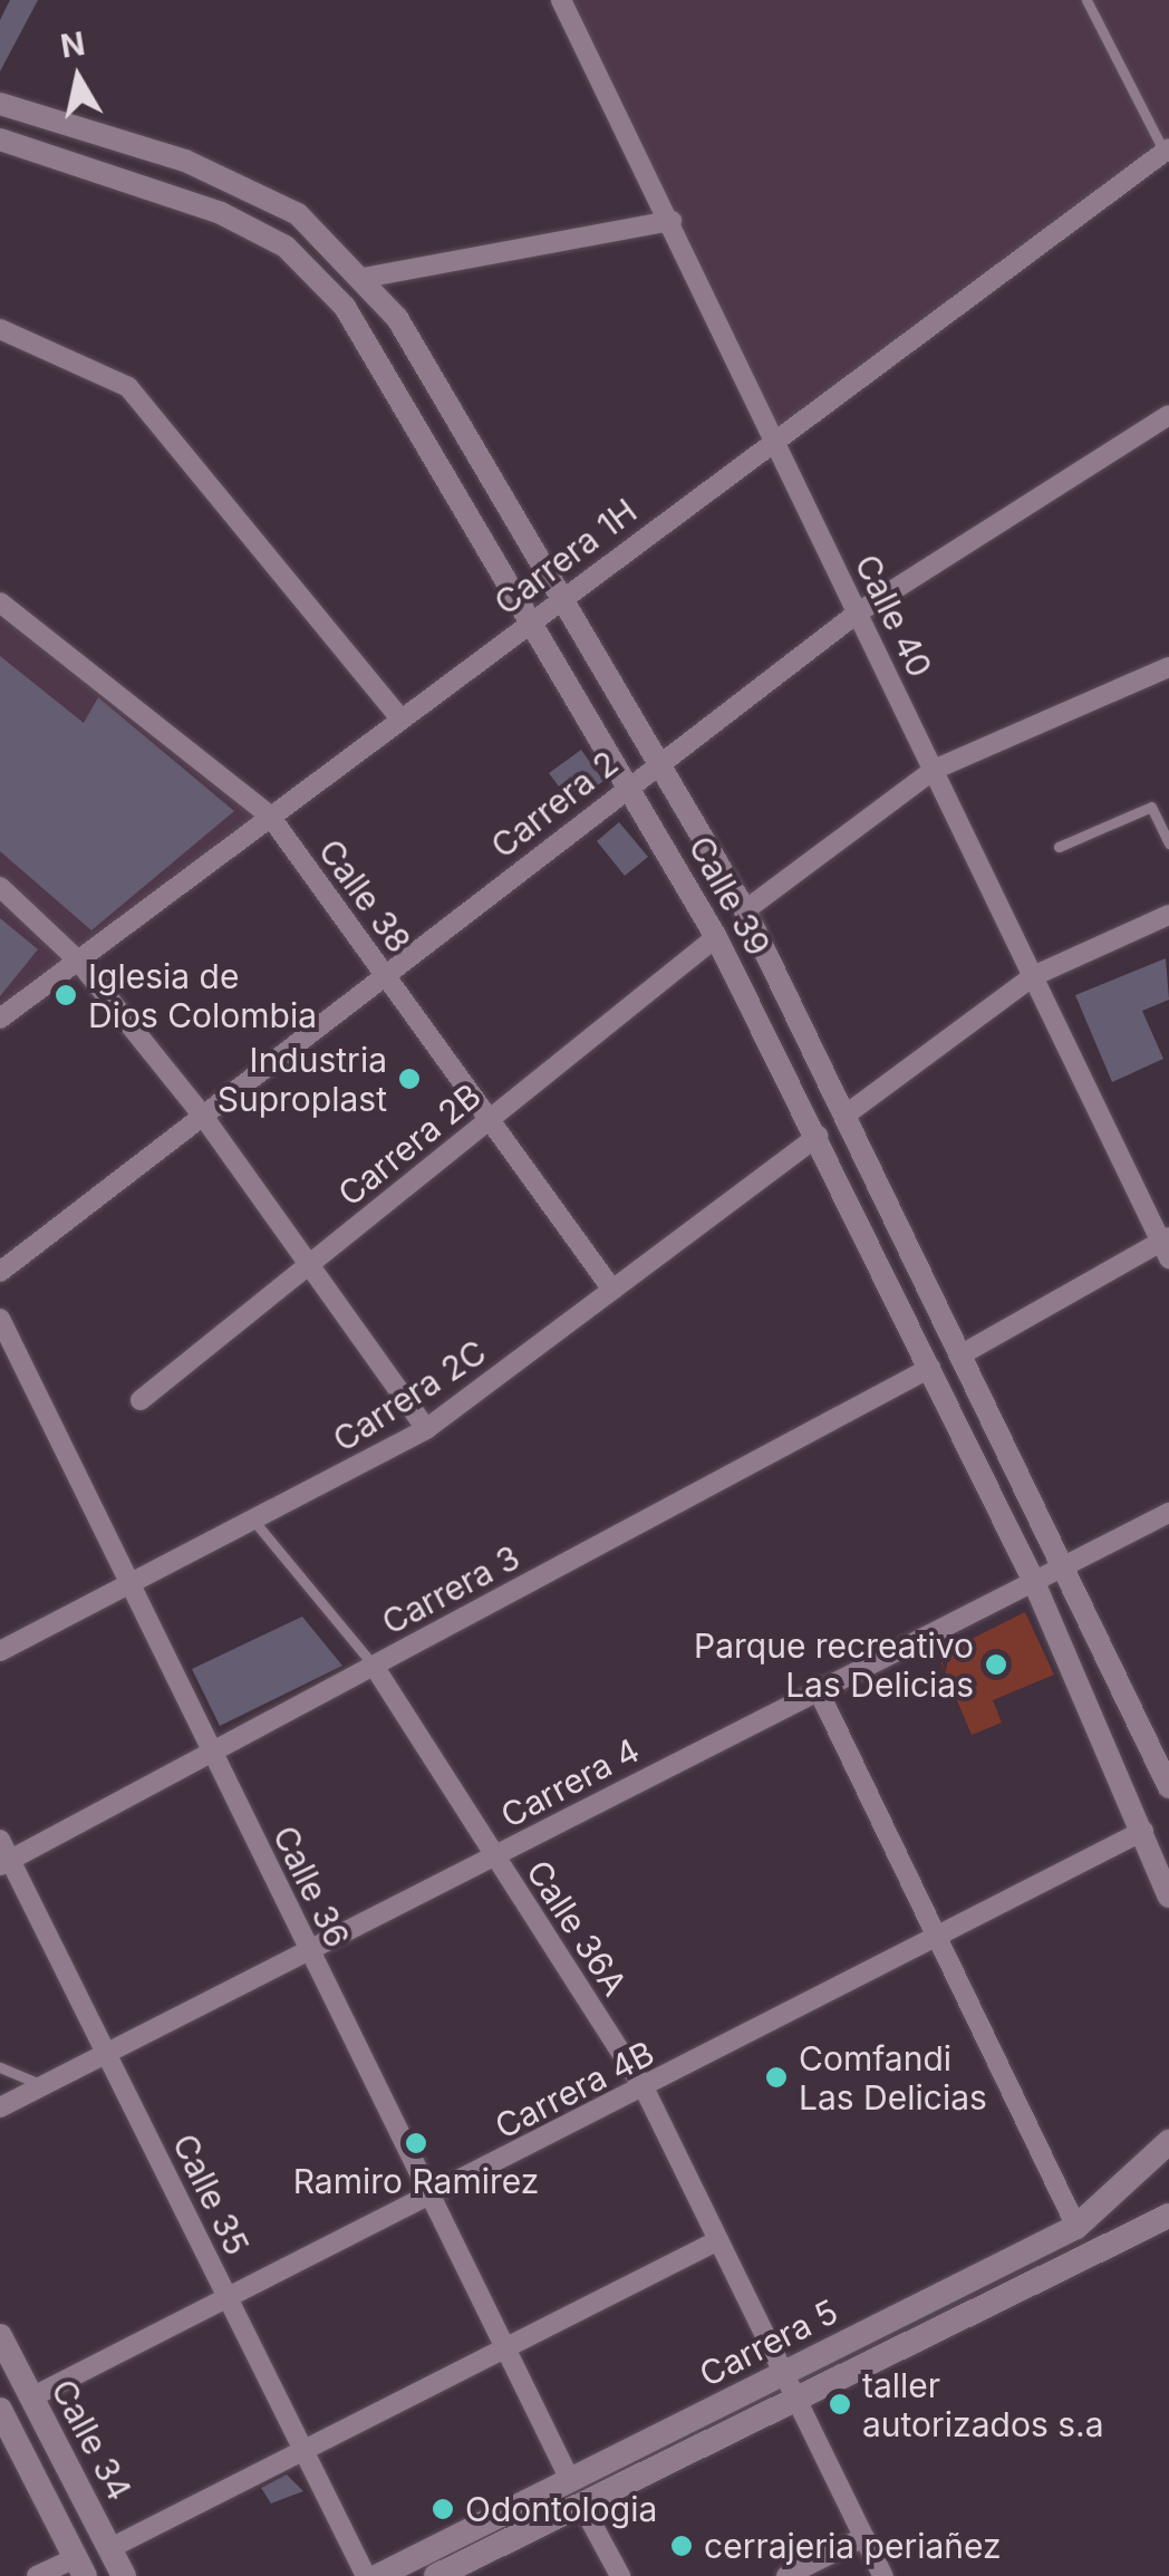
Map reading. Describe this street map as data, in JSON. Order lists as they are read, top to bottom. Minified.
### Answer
{"streets":{"main road":["Carrera 5","Calle 34"],"street":["Carrera 1H","Calle 40","Carrera 2","Calle 38","Calle 39","Carrera 2B","Carrera 2C","Carrera 3","Carrera 4","Calle 36","Calle 36A","Carrera 4B","Calle 35"]},"crossings":[["Carrera 1H","Calle 40"],["Carrera 1H","Calle 38"],["Carrera 1H","Calle 39"],["Calle 40","Carrera 2"],["Carrera 2","Calle 38"],["Carrera 2","Calle 39"],["Calle 38","Carrera 2B"],["Calle 38","Carrera 2C"],["Calle 39","Carrera 2B"],["Calle 39","Carrera 2C"],["Calle 39","Carrera 3"],["Calle 39","Carrera 4"],["Calle 39","Carrera 4B"],["Carrera 2C","Calle 36"],["Carrera 2C","Calle 36A"],["Carrera 3","Calle 36"],["Carrera 3","Calle 36A"],["Carrera 3","Calle 35"],["Carrera 4","Calle 36"],["Carrera 4","Calle 36A"],["Carrera 4","Calle 35"],["Calle 36","Carrera 4B"],["Calle 36","Carrera 5"],["Calle 36A","Carrera 4B"],["Calle 36A","Carrera 5"],["Carrera 4B","Calle 35"],["Carrera 4B","Calle 34"]],"places":["Iglesia de Dios Colombia","Industria Suproplast","Parque recreativo Las Delicias","Comfandi Las Delicias","Ramiro Ramirez","taller autorizados s.a","Odontologia","cerrajeria periañez"],"north":"top"}
